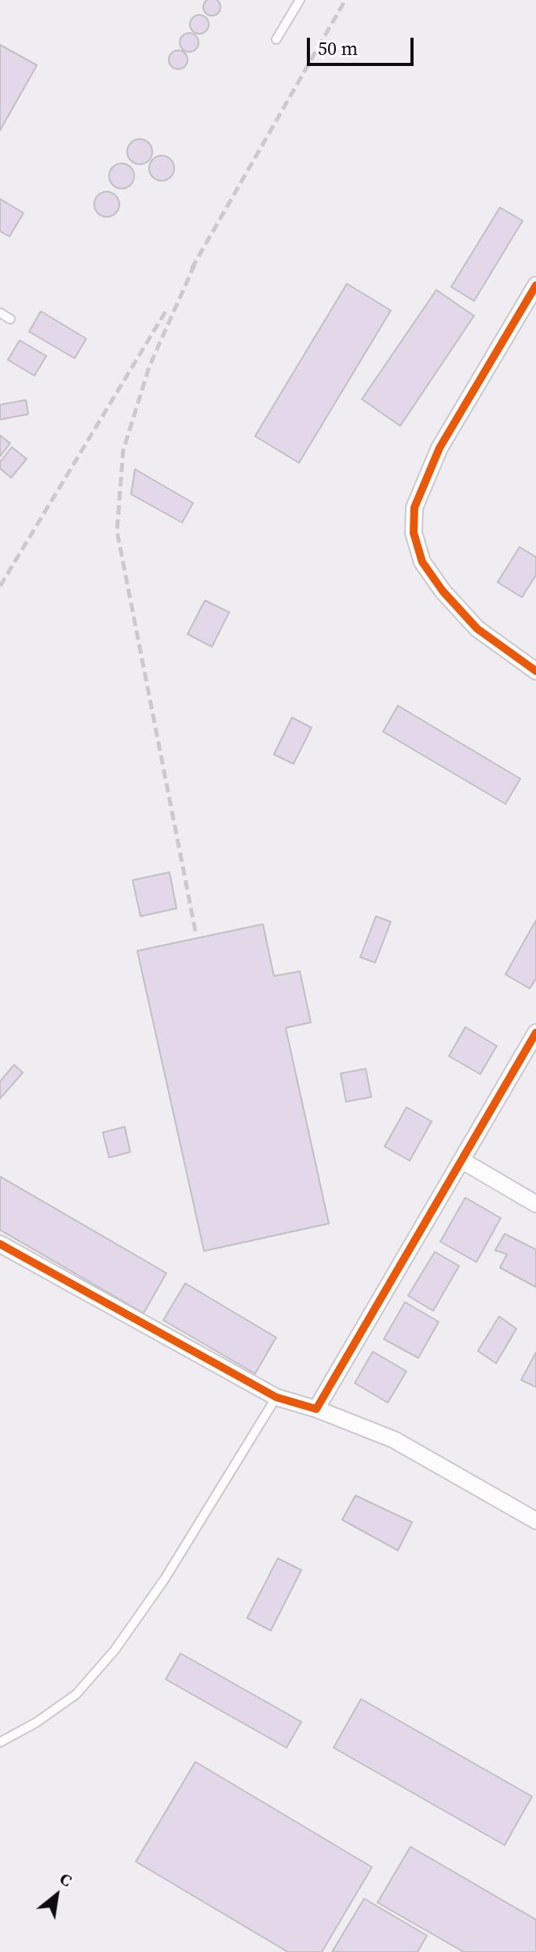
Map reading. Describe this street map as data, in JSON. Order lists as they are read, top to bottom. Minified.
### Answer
{"scale_bar":"50 m","north":"top right"}
